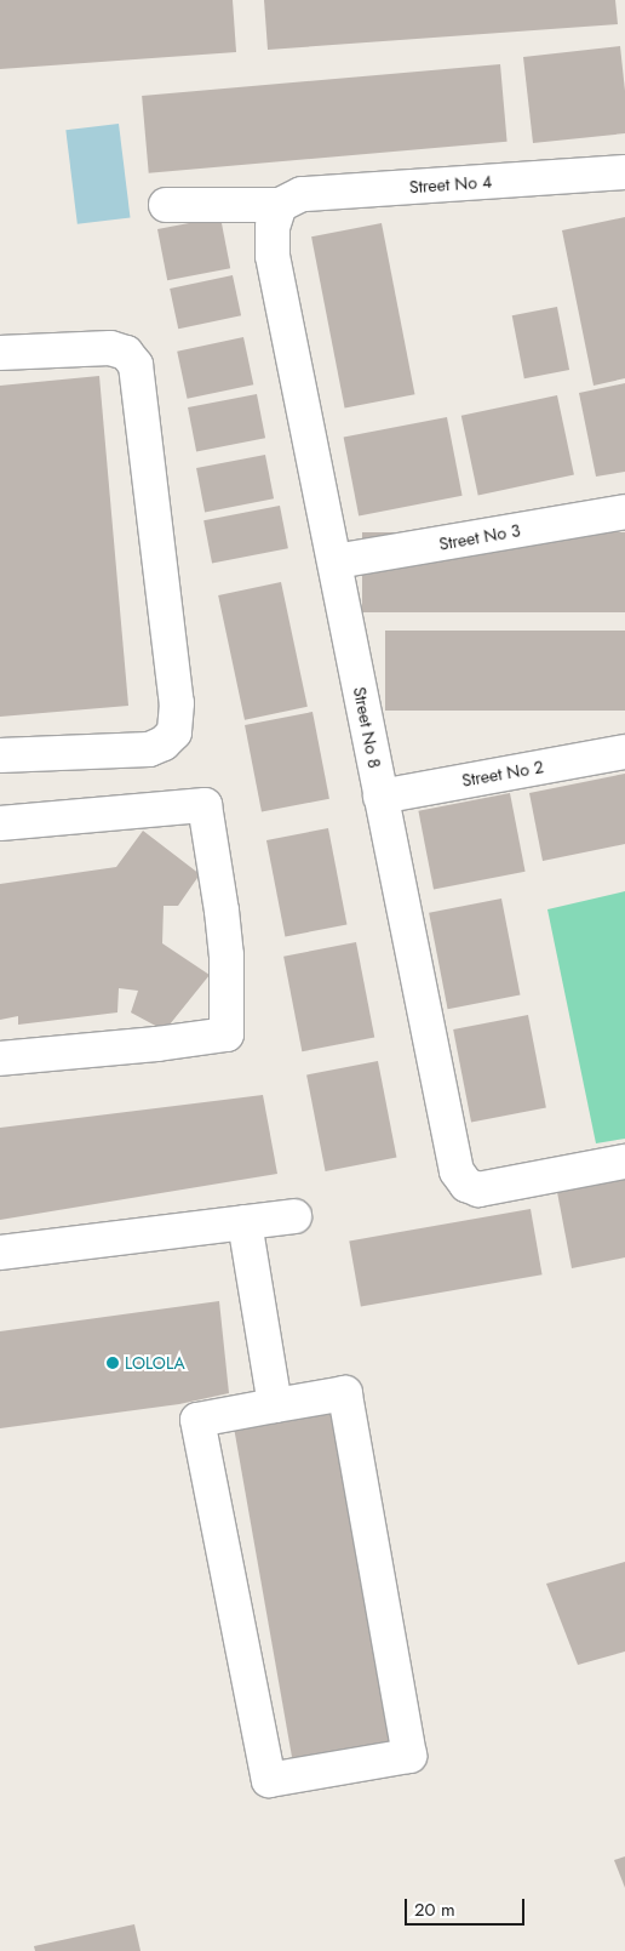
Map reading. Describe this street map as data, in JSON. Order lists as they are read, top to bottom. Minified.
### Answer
{"streets":{"street":["Street No 4","Street No 3","Street No 8","Street No 2"]},"crossings":[["Street No 4","Street No 8"],["Street No 3","Street No 8"],["Street No 8","Street No 2"]],"places":["LOLOLA"],"scale_bar":"20 m"}
